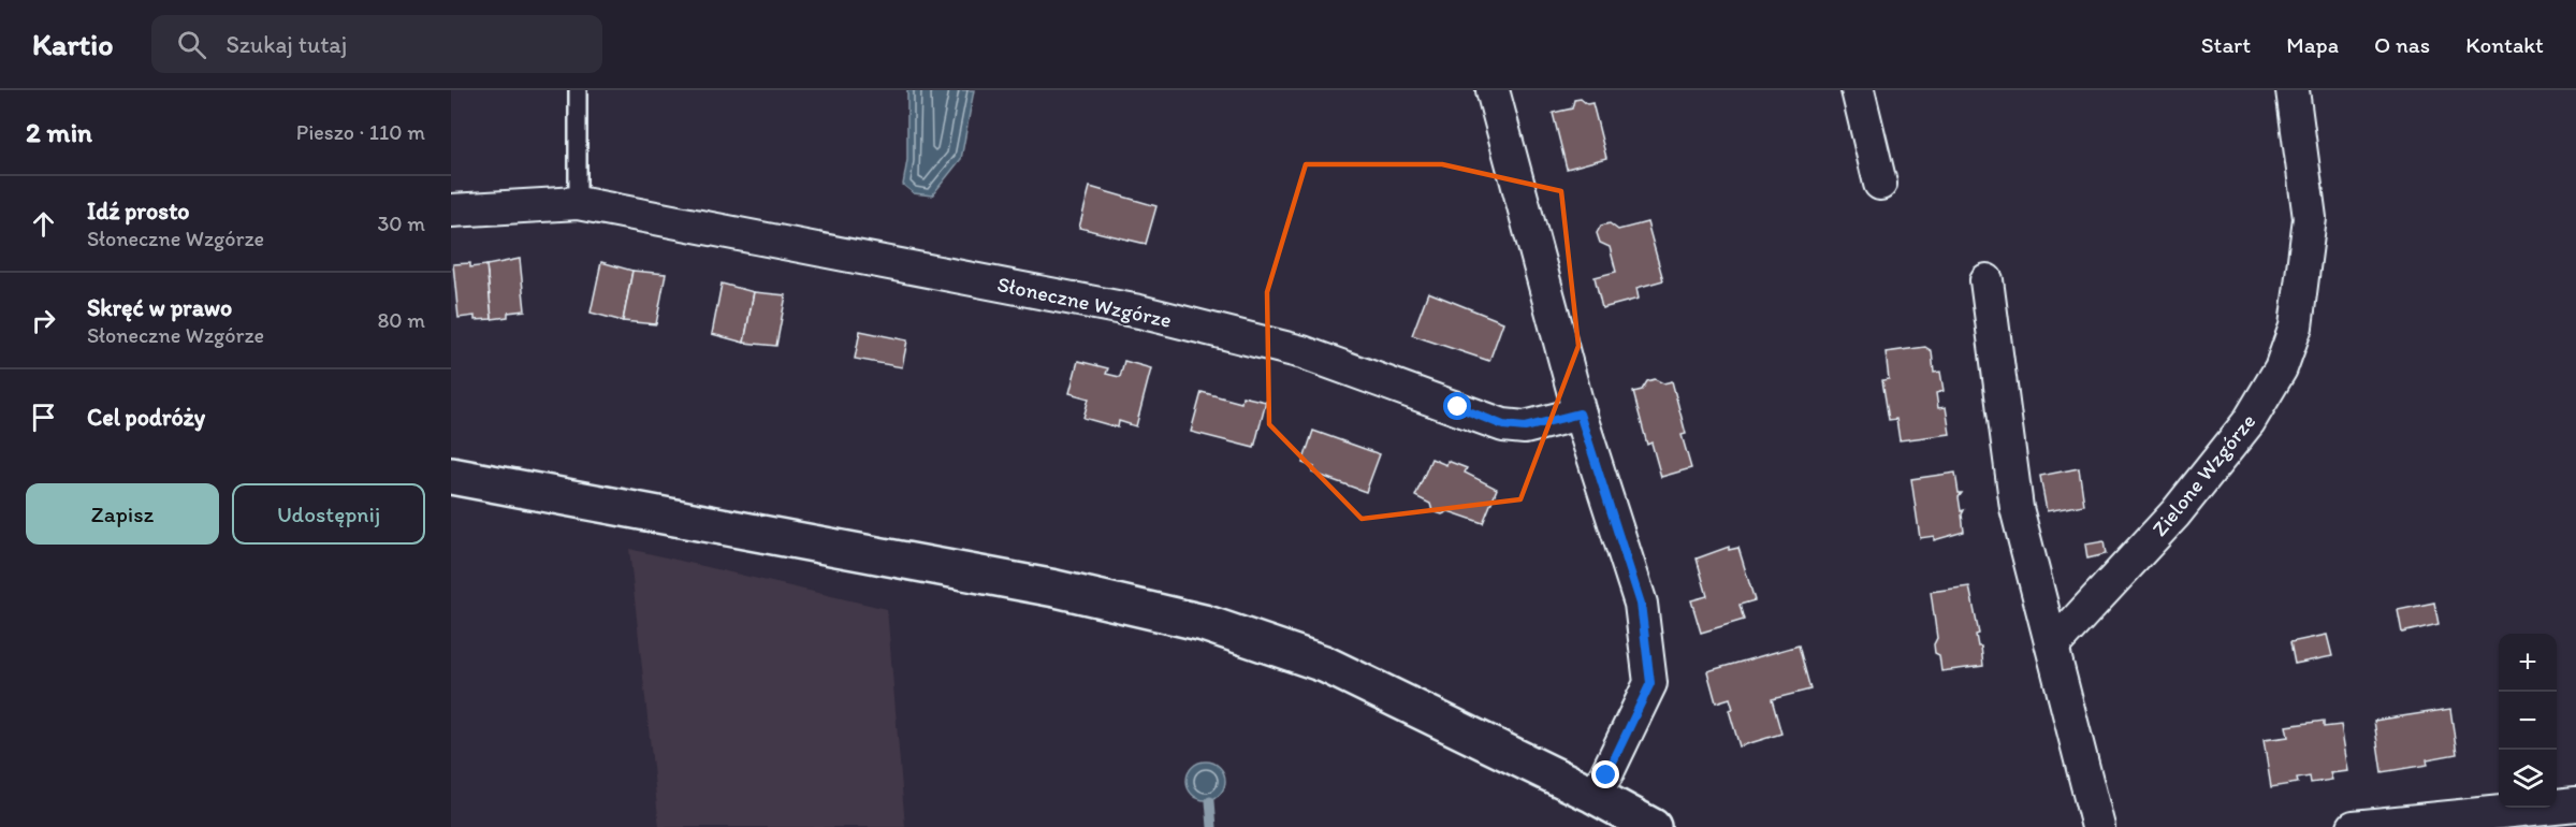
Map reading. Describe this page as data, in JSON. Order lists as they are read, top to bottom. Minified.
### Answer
{"streets":{"street":["Słoneczne Wzgórze","Zielone Wzgórze"]},"page":{"header":"Kartio","search":"Szukaj tutaj","nav":["Start","Mapa","O nas","Kontakt"],"heading":["2 min","Pieszo · 110 m"],"list":[["Idź prosto","Słoneczne Wzgórze","30 m"],["Skręć w prawo","Słoneczne Wzgórze","80 m"],"Cel podróży"],"buttons":["Zapisz","Udostępnij"],"map_buttons":["+","−"]}}
